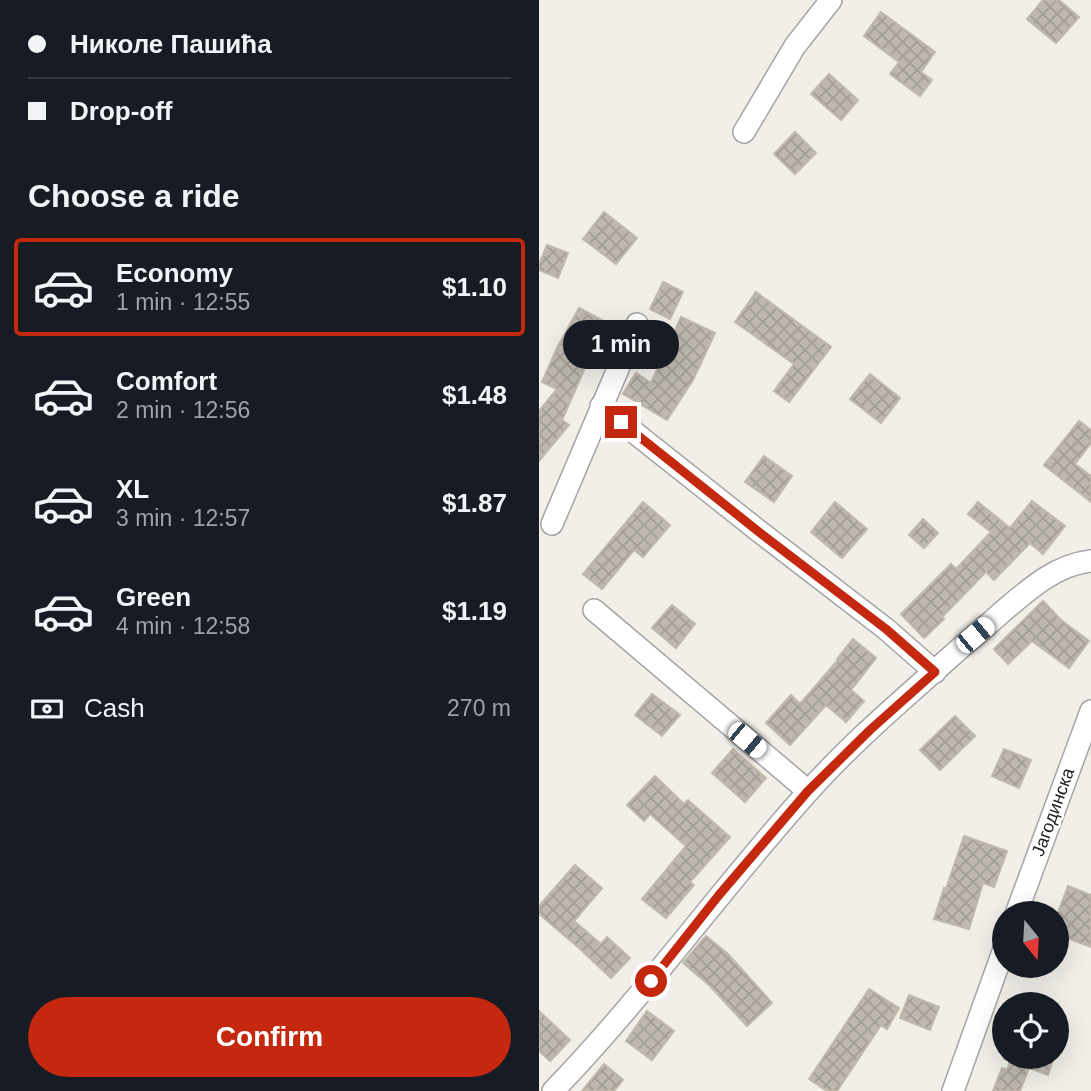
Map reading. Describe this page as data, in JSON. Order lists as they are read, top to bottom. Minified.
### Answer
{"streets":{"street":["Јагодинска"]},"north":"bottom","page":{"banner":["Николе Пашића","Drop-off"],"heading":"Choose a ride","list":[{"name":"Economy","note":"1 min · 12:55","value":"$1.10"},{"name":"Comfort","note":"2 min · 12:56","value":"$1.48"},{"name":"XL","note":"3 min · 12:57","value":"$1.87"},{"name":"Green","note":"4 min · 12:58","value":"$1.19"}],"bubble":"1 min","pay":["Cash","270 m"],"buttons":"Confirm"}}
